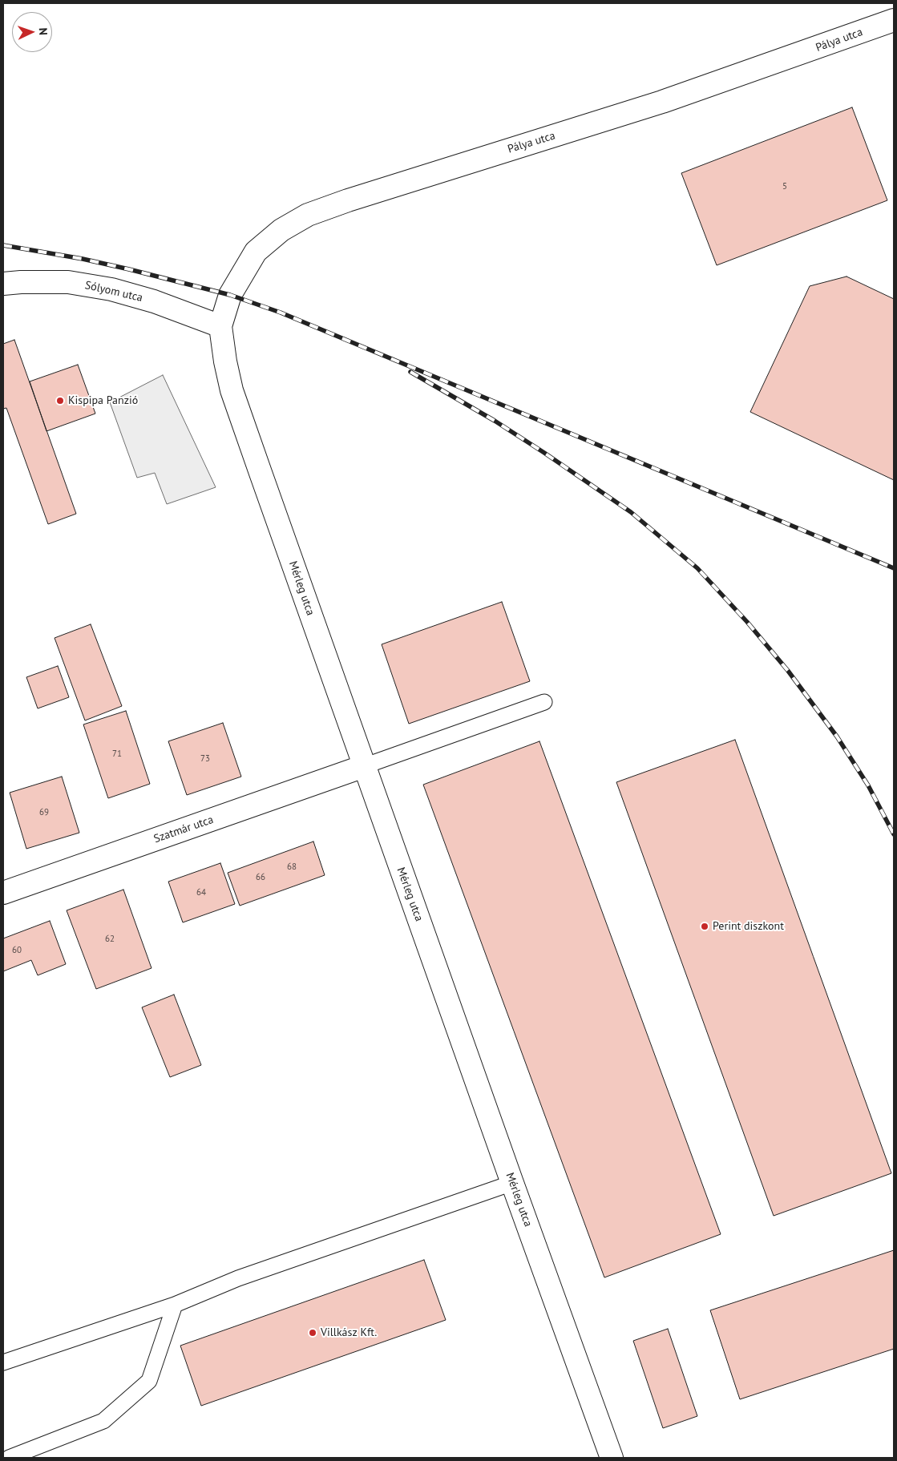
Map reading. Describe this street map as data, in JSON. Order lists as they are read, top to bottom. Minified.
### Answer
{"streets":{"street":["Pálya utca","Sólyom utca","Mérleg utca","Szatmár utca"]},"crossings":[["Pálya utca","Sólyom utca"],["Pálya utca","Mérleg utca"],["Sólyom utca","Mérleg utca"],["Mérleg utca","Szatmár utca"]],"places":["Kispipa Panzió","Perint diszkont","Villkász Kft."],"house_numbers":["5","71","73","69","68","66","64","62","60"],"north":"right"}
